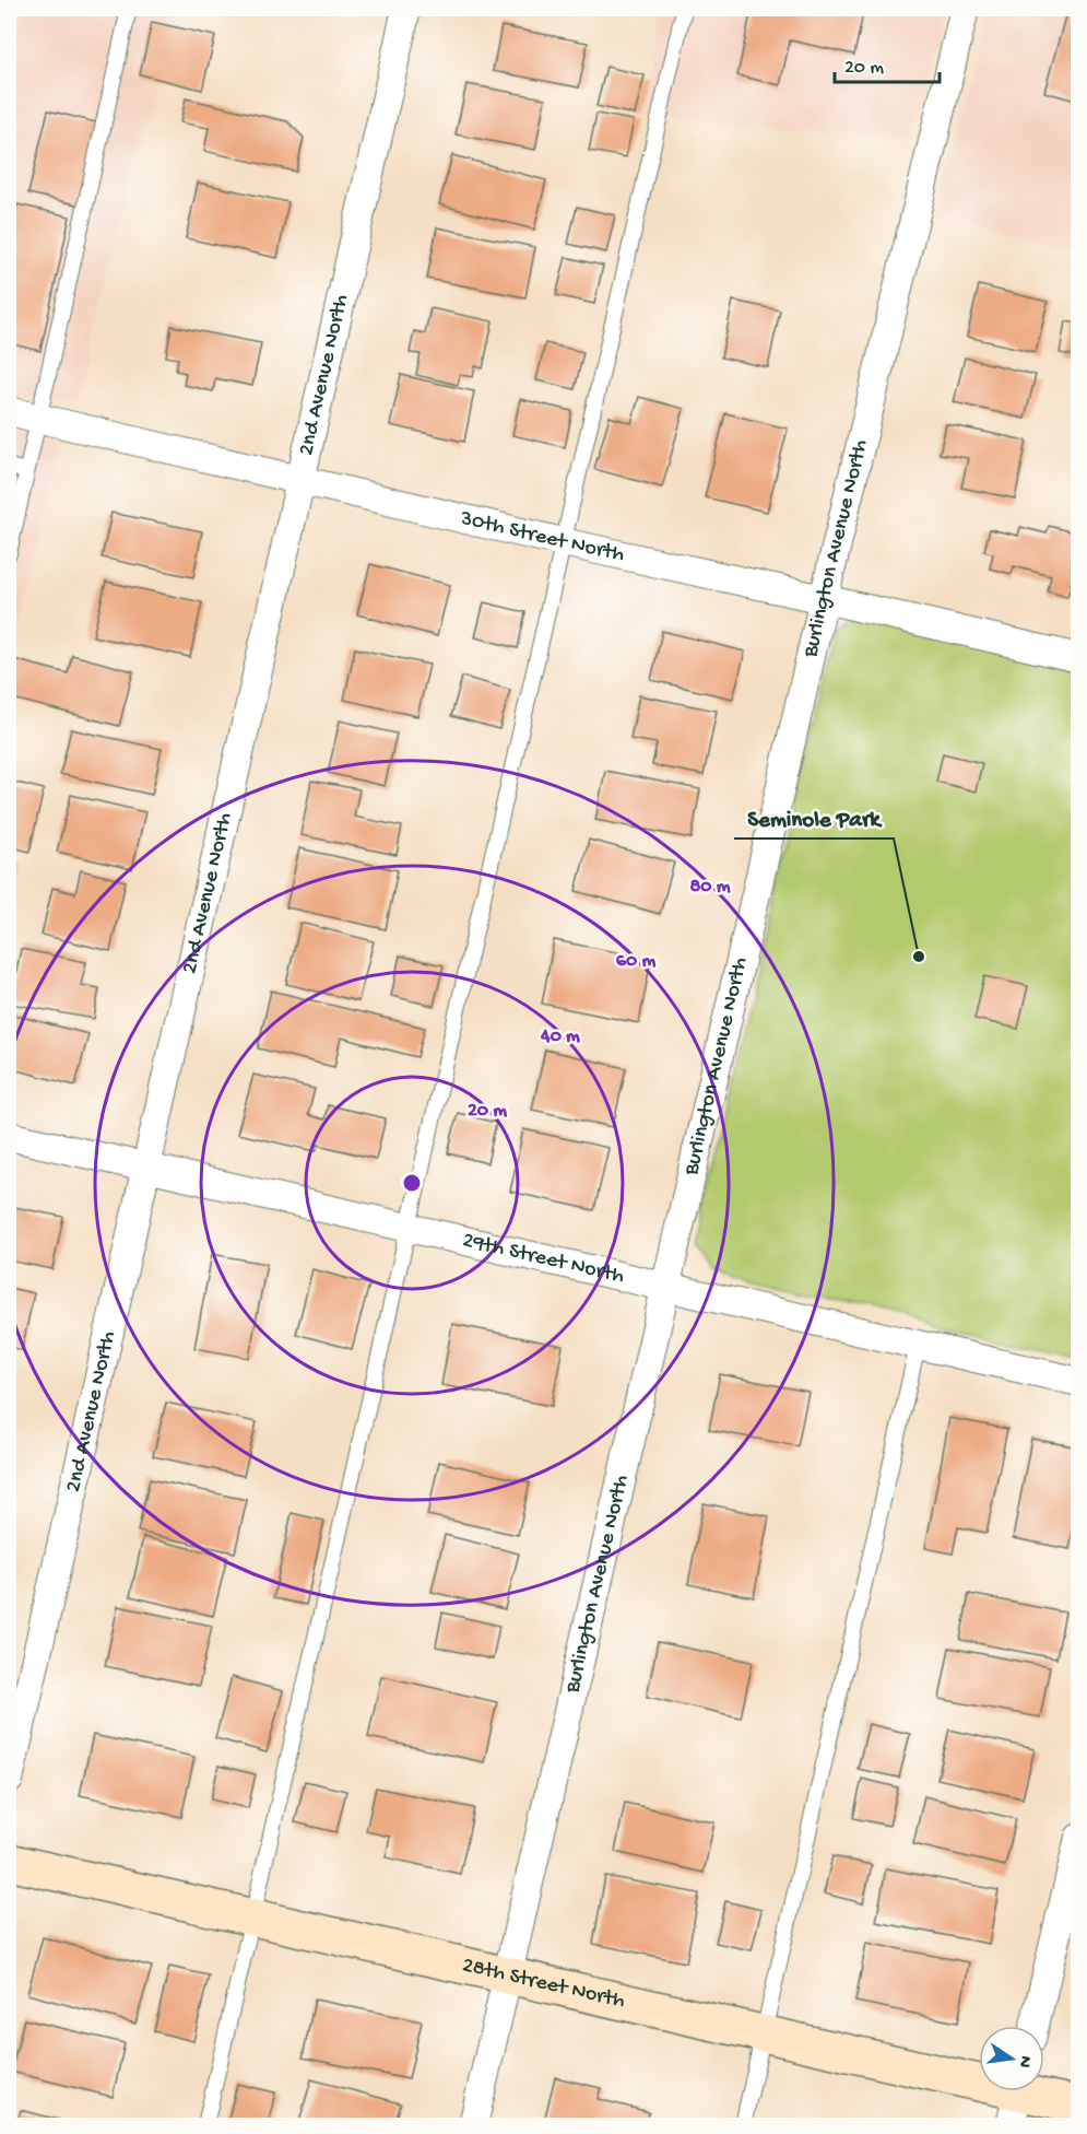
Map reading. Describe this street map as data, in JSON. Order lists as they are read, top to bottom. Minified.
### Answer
{"streets":{"street":["2nd Avenue North","30th Street North","Burlington Avenue North","29th Street North","28th Street North"]},"crossings":[["2nd Avenue North","30th Street North"],["2nd Avenue North","29th Street North"],["30th Street North","Burlington Avenue North"],["Burlington Avenue North","29th Street North"],["Burlington Avenue North","28th Street North"]],"places":["Seminole Park"],"scale_bar":"20 m","north":"right","rings":["80 m","60 m","40 m","20 m"]}
